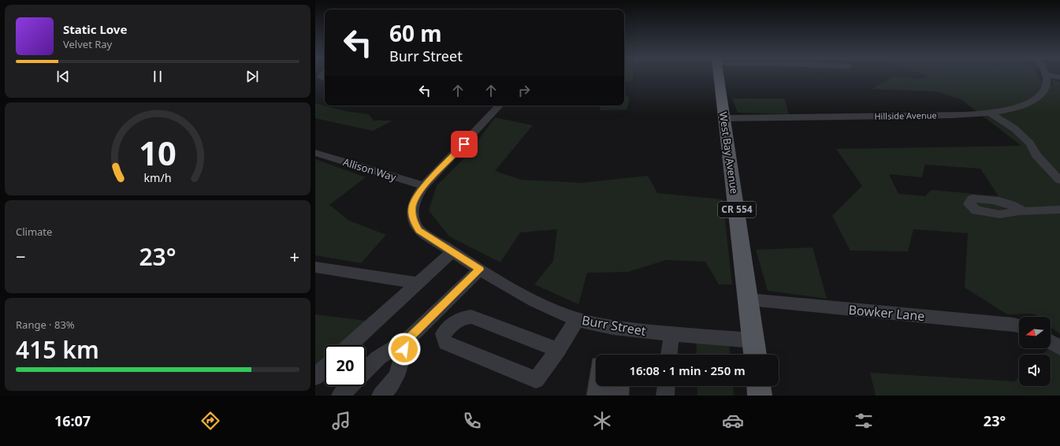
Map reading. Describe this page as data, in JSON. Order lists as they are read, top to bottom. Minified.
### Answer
{"streets":{"main road":["West Bay Avenue","CR 554"],"street":["Hillside Avenue","Allison Way","Bowker Lane","Burr Street"]},"crossings":[["Hillside Avenue","West Bay Avenue"],["West Bay Avenue","Bowker Lane"],["West Bay Avenue","Burr Street"],["Allison Way","Burr Street"]],"north":"left","page":{"turn":["60 m","Burr Street"],"song":["Static Love","Velvet Ray"],"tile":["Climate",["Range · 83%","415 km"]],"heat":["−","23°","+"],"limit":"20","trip":"16:08 · 1 min · 250 m","tabs":["16:07","23°"],"gauge":["10","km/h"]}}
